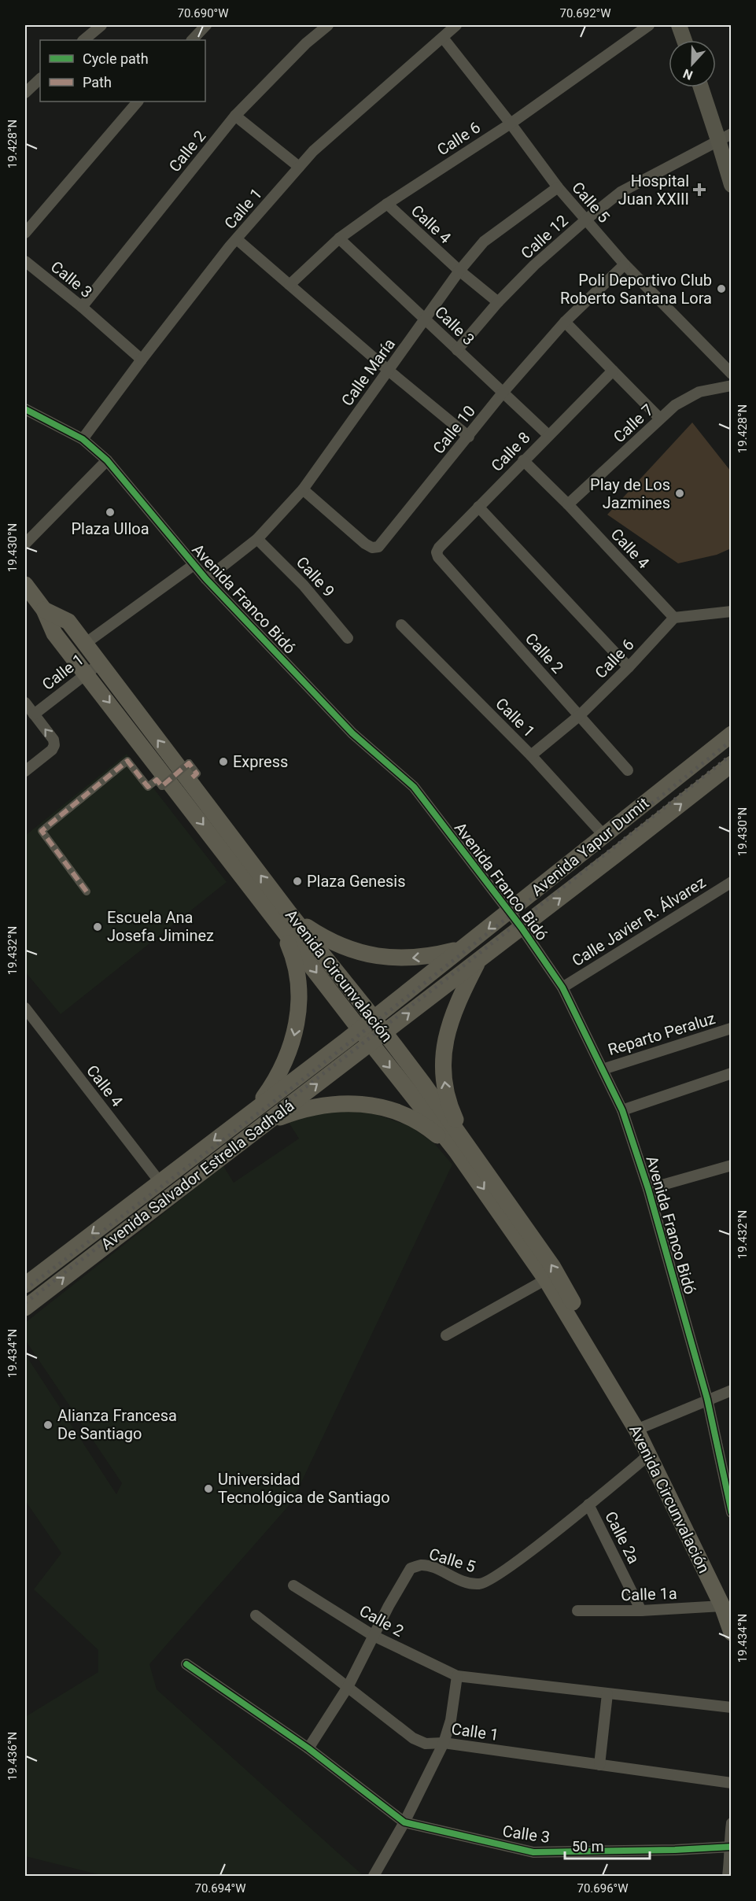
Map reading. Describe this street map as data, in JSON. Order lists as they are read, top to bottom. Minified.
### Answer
{"streets":{"main road":["Avenida Yapur Dumit","Avenida Circunvalación","Avenida Salvador Estrella Sadhalá"],"street":["Calle 6","Calle 2","Calle 5","Calle 1","Calle 4","Calle 12","Calle 3","Calle María","Calle 7","Calle 10","Calle 8","Calle 9","Avenida Franco Bidó","Calle Javier R. Álvarez","Reparto Peraluz","Calle 2a","Calle 1a"]},"crossings":[["Calle 6","Calle 2"],["Calle 6","Calle 5"],["Calle 6","Calle 1"],["Calle 6","Calle 4"],["Calle 6","Calle 3"],["Calle 2","Calle 5"],["Calle 2","Calle 3"],["Calle 2","Calle 8"],["Calle 5","Calle 1"],["Calle 5","Calle 12"],["Calle 5","Calle María"],["Calle 5","Calle 10"],["Calle 5","Avenida Circunvalación"],["Calle 5","Calle 2a"],["Calle 1","Calle 3"],["Calle 1","Avenida Franco Bidó"],["Calle 1","Avenida Yapur Dumit"],["Calle 1","Avenida Circunvalación"],["Calle 4","Calle 12"],["Calle 4","Calle María"],["Calle 4","Calle 7"],["Calle 4","Calle 8"],["Calle 4","Avenida Salvador Estrella Sadhalá"],["Calle 12","Calle 3"],["Calle 3","Calle María"],["Calle 3","Calle 10"],["Calle 3","Calle 8"],["Calle María","Calle 10"],["Calle María","Calle 9"],["Calle María","Avenida Franco Bidó"],["Avenida Franco Bidó","Avenida Yapur Dumit"],["Avenida Franco Bidó","Calle Javier R. Álvarez"],["Avenida Franco Bidó","Reparto Peraluz"],["Avenida Yapur Dumit","Avenida Circunvalación"],["Avenida Yapur Dumit","Avenida Salvador Estrella Sadhalá"],["Avenida Circunvalación","Avenida Salvador Estrella Sadhalá"],["Avenida Circunvalación","Calle 1a"],["Calle 2a","Calle 1a"]],"places":{"health":["Hospital Juan XXIII"],"other":["Poli Deportivo Club Roberto Santana Lora","Play de Los Jazmines","Plaza Ulloa","Express","Plaza Genesis","Escuela Ana Josefa Jiminez","Alianza Francesa De Santiago","Universidad Tecnológica de Santiago"]},"legend":["Cycle path","Path"],"scale_bar":"50 m","north":"bottom","coordinates":["70.690°W","70.692°W","19.428°N","19.430°N","19.432°N","19.434°N","19.436°N","70.694°W","70.696°W"]}
